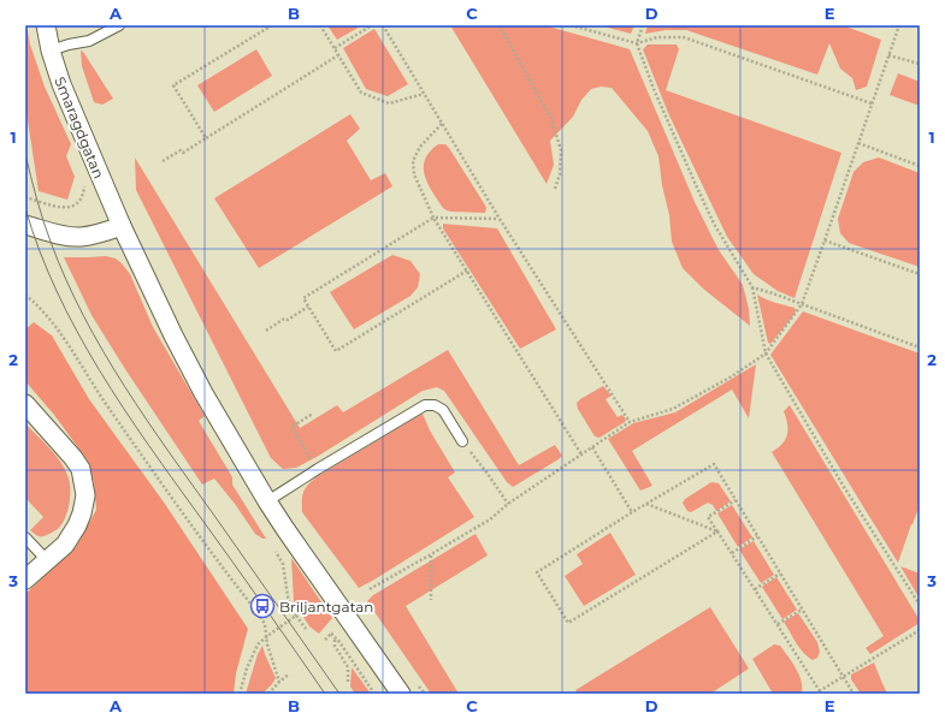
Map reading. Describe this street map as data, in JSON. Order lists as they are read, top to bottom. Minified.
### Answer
{"streets":{"street":["Smaragdgatan"]},"places":{"bus stop":["Briljantgatan"]},"grid":{"columns":["A","B","C","D","E"],"rows":["1","2","3"]}}
